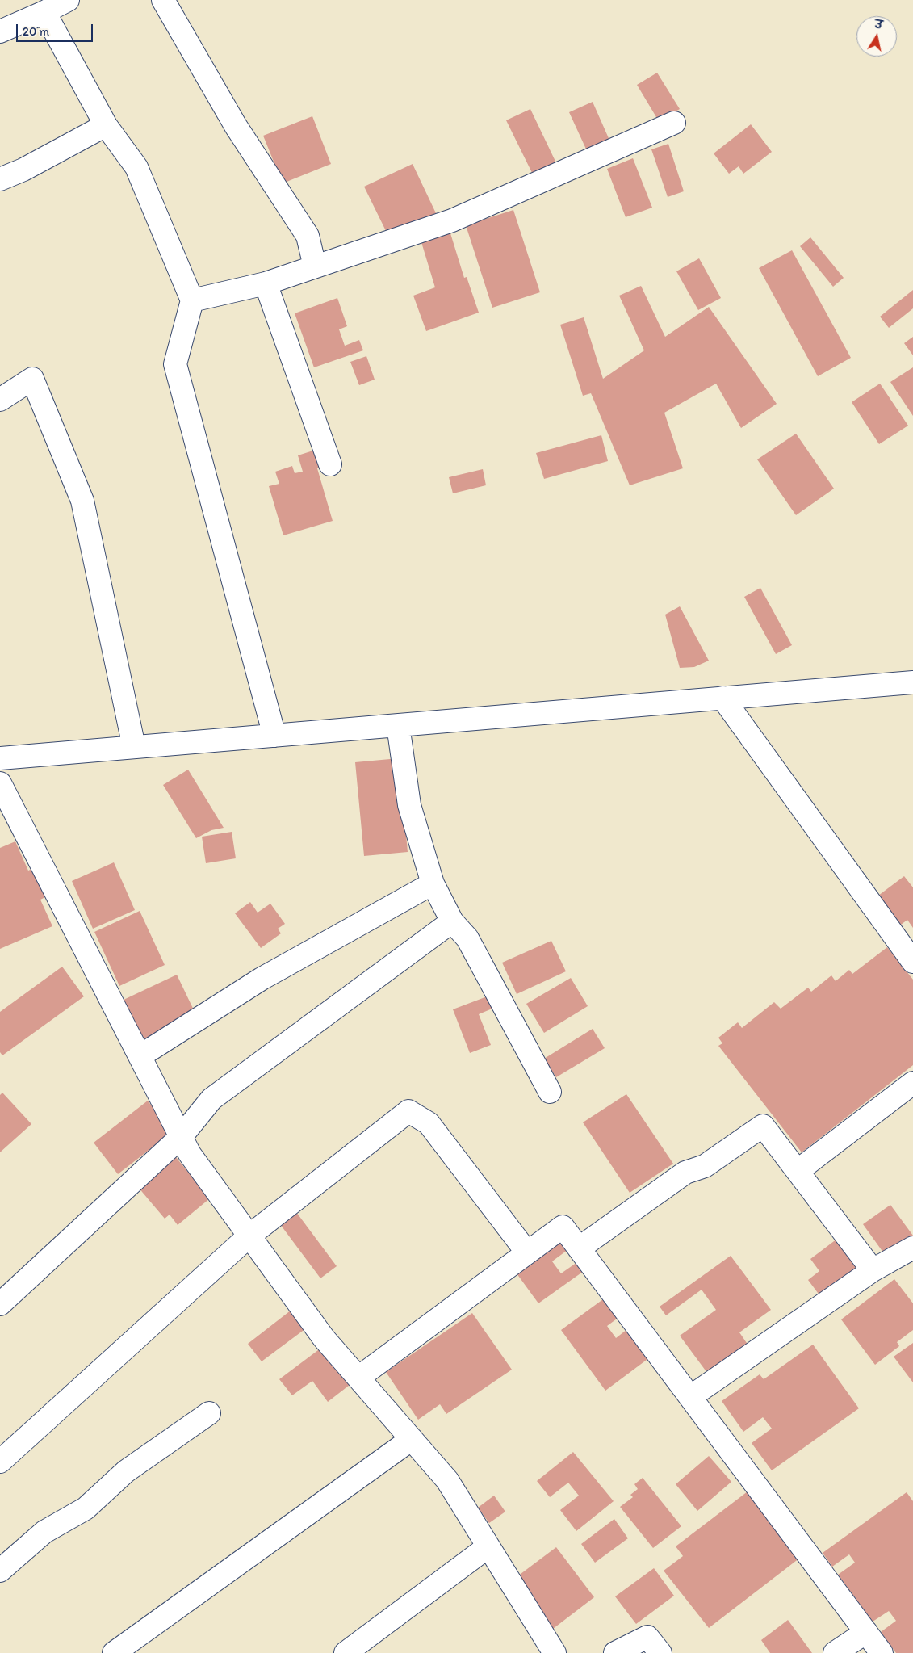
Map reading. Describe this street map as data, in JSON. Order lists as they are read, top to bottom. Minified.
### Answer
{"scale_bar":"20 m","north":"top"}
